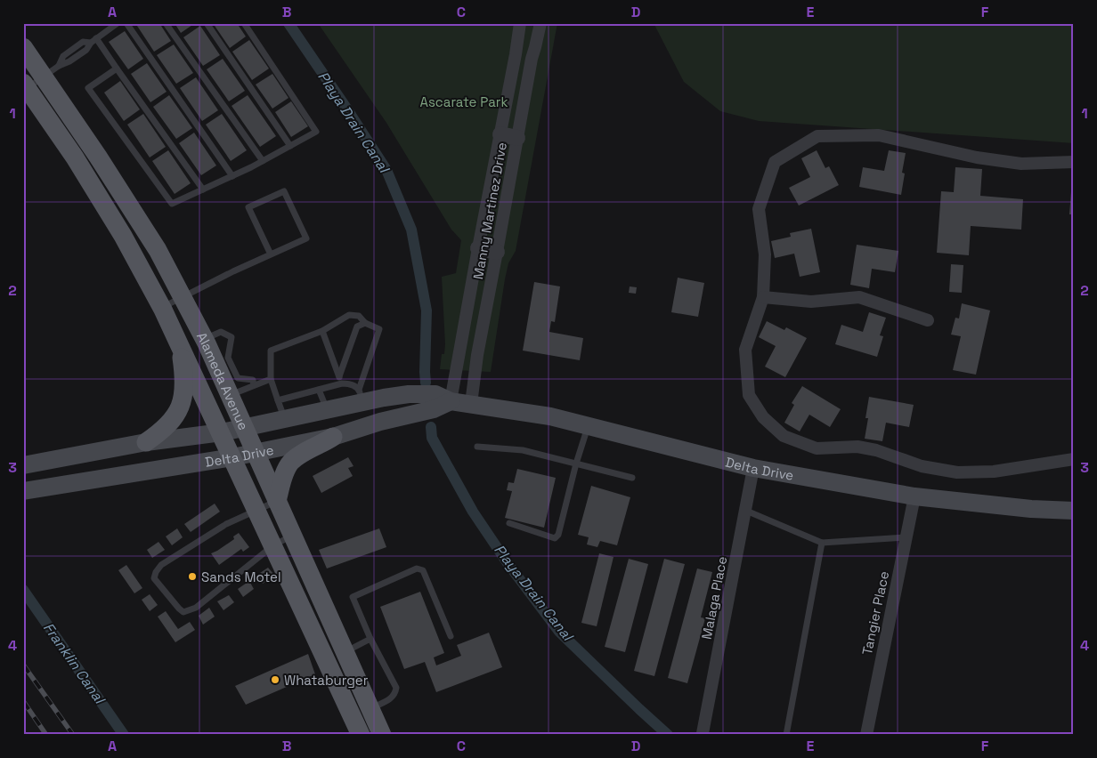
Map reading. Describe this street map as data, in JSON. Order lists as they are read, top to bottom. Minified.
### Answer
{"streets":{"main road":["Alameda Avenue","Delta Drive"],"street":["Manny Martinez Drive","Malaga Place","Tangier Place"]},"crossings":[["Manny Martinez Drive","Delta Drive"],["Alameda Avenue","Delta Drive"],["Delta Drive","Malaga Place"],["Delta Drive","Tangier Place"]],"water":["Playa Drain Canal","Franklin Canal"],"parks":["Ascarate Park"],"places":["Sands Motel","Whataburger"],"grid":{"columns":["A","B","C","D","E","F"],"rows":["1","2","3","4"]}}
